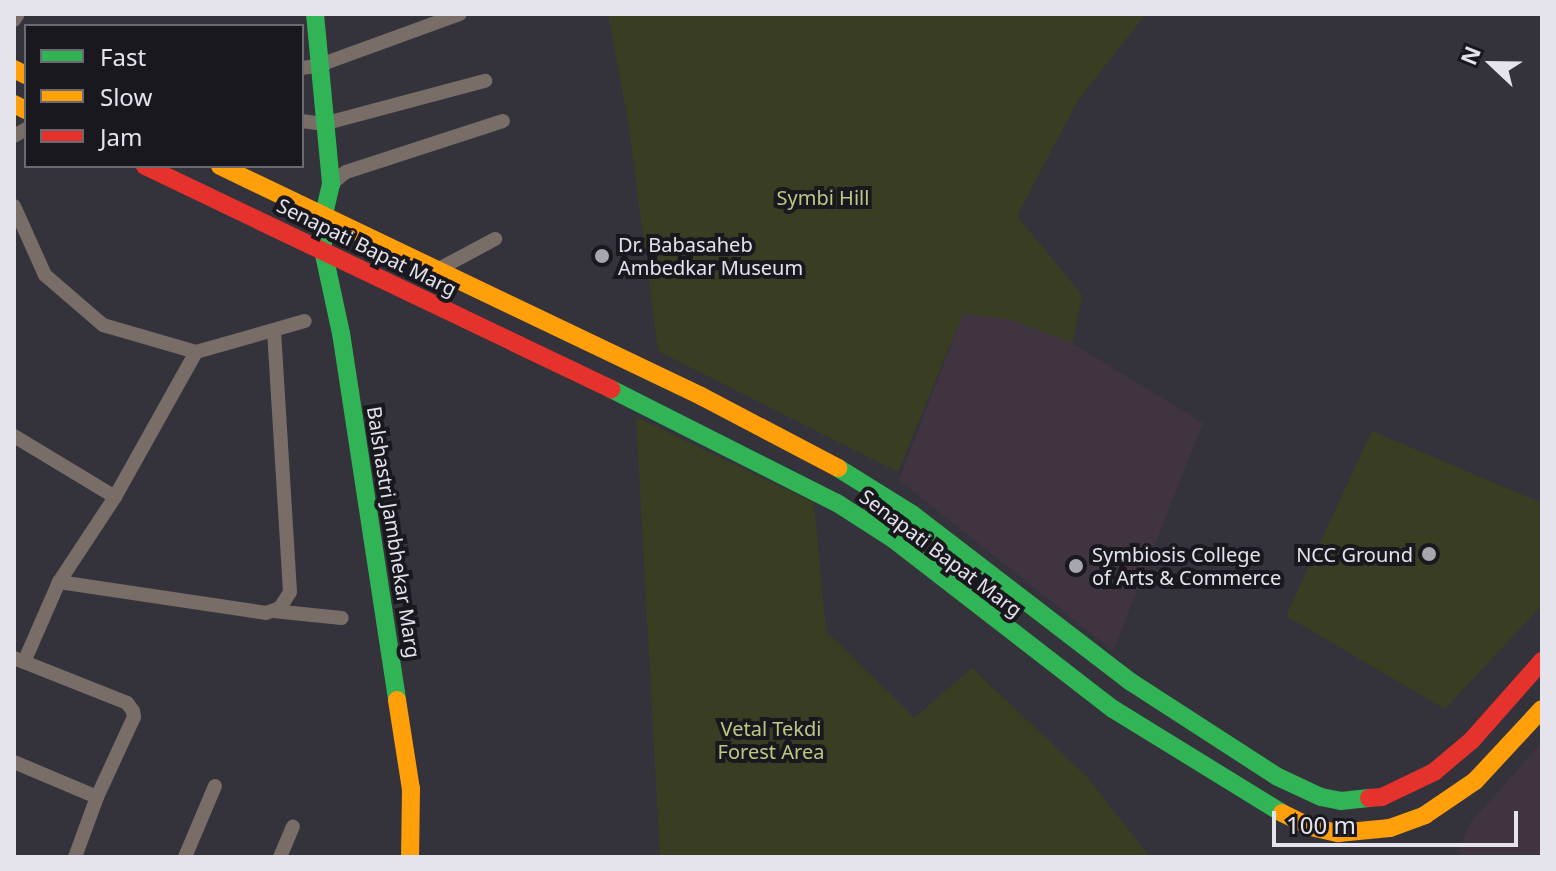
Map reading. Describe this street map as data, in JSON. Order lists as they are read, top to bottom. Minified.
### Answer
{"streets":{"main road":["Senapati Bapat Marg","Balshastri Jambhekar Marg"]},"crossings":[["Senapati Bapat Marg","Balshastri Jambhekar Marg"]],"parks":["Symbi Hill","Vetal Tekdi Forest Area"],"places":["Dr. Babasaheb Ambedkar Museum","NCC Ground","Symbiosis College of Arts & Commerce"],"legend":["Fast","Slow","Jam"],"scale_bar":"100 m","north":"left"}
